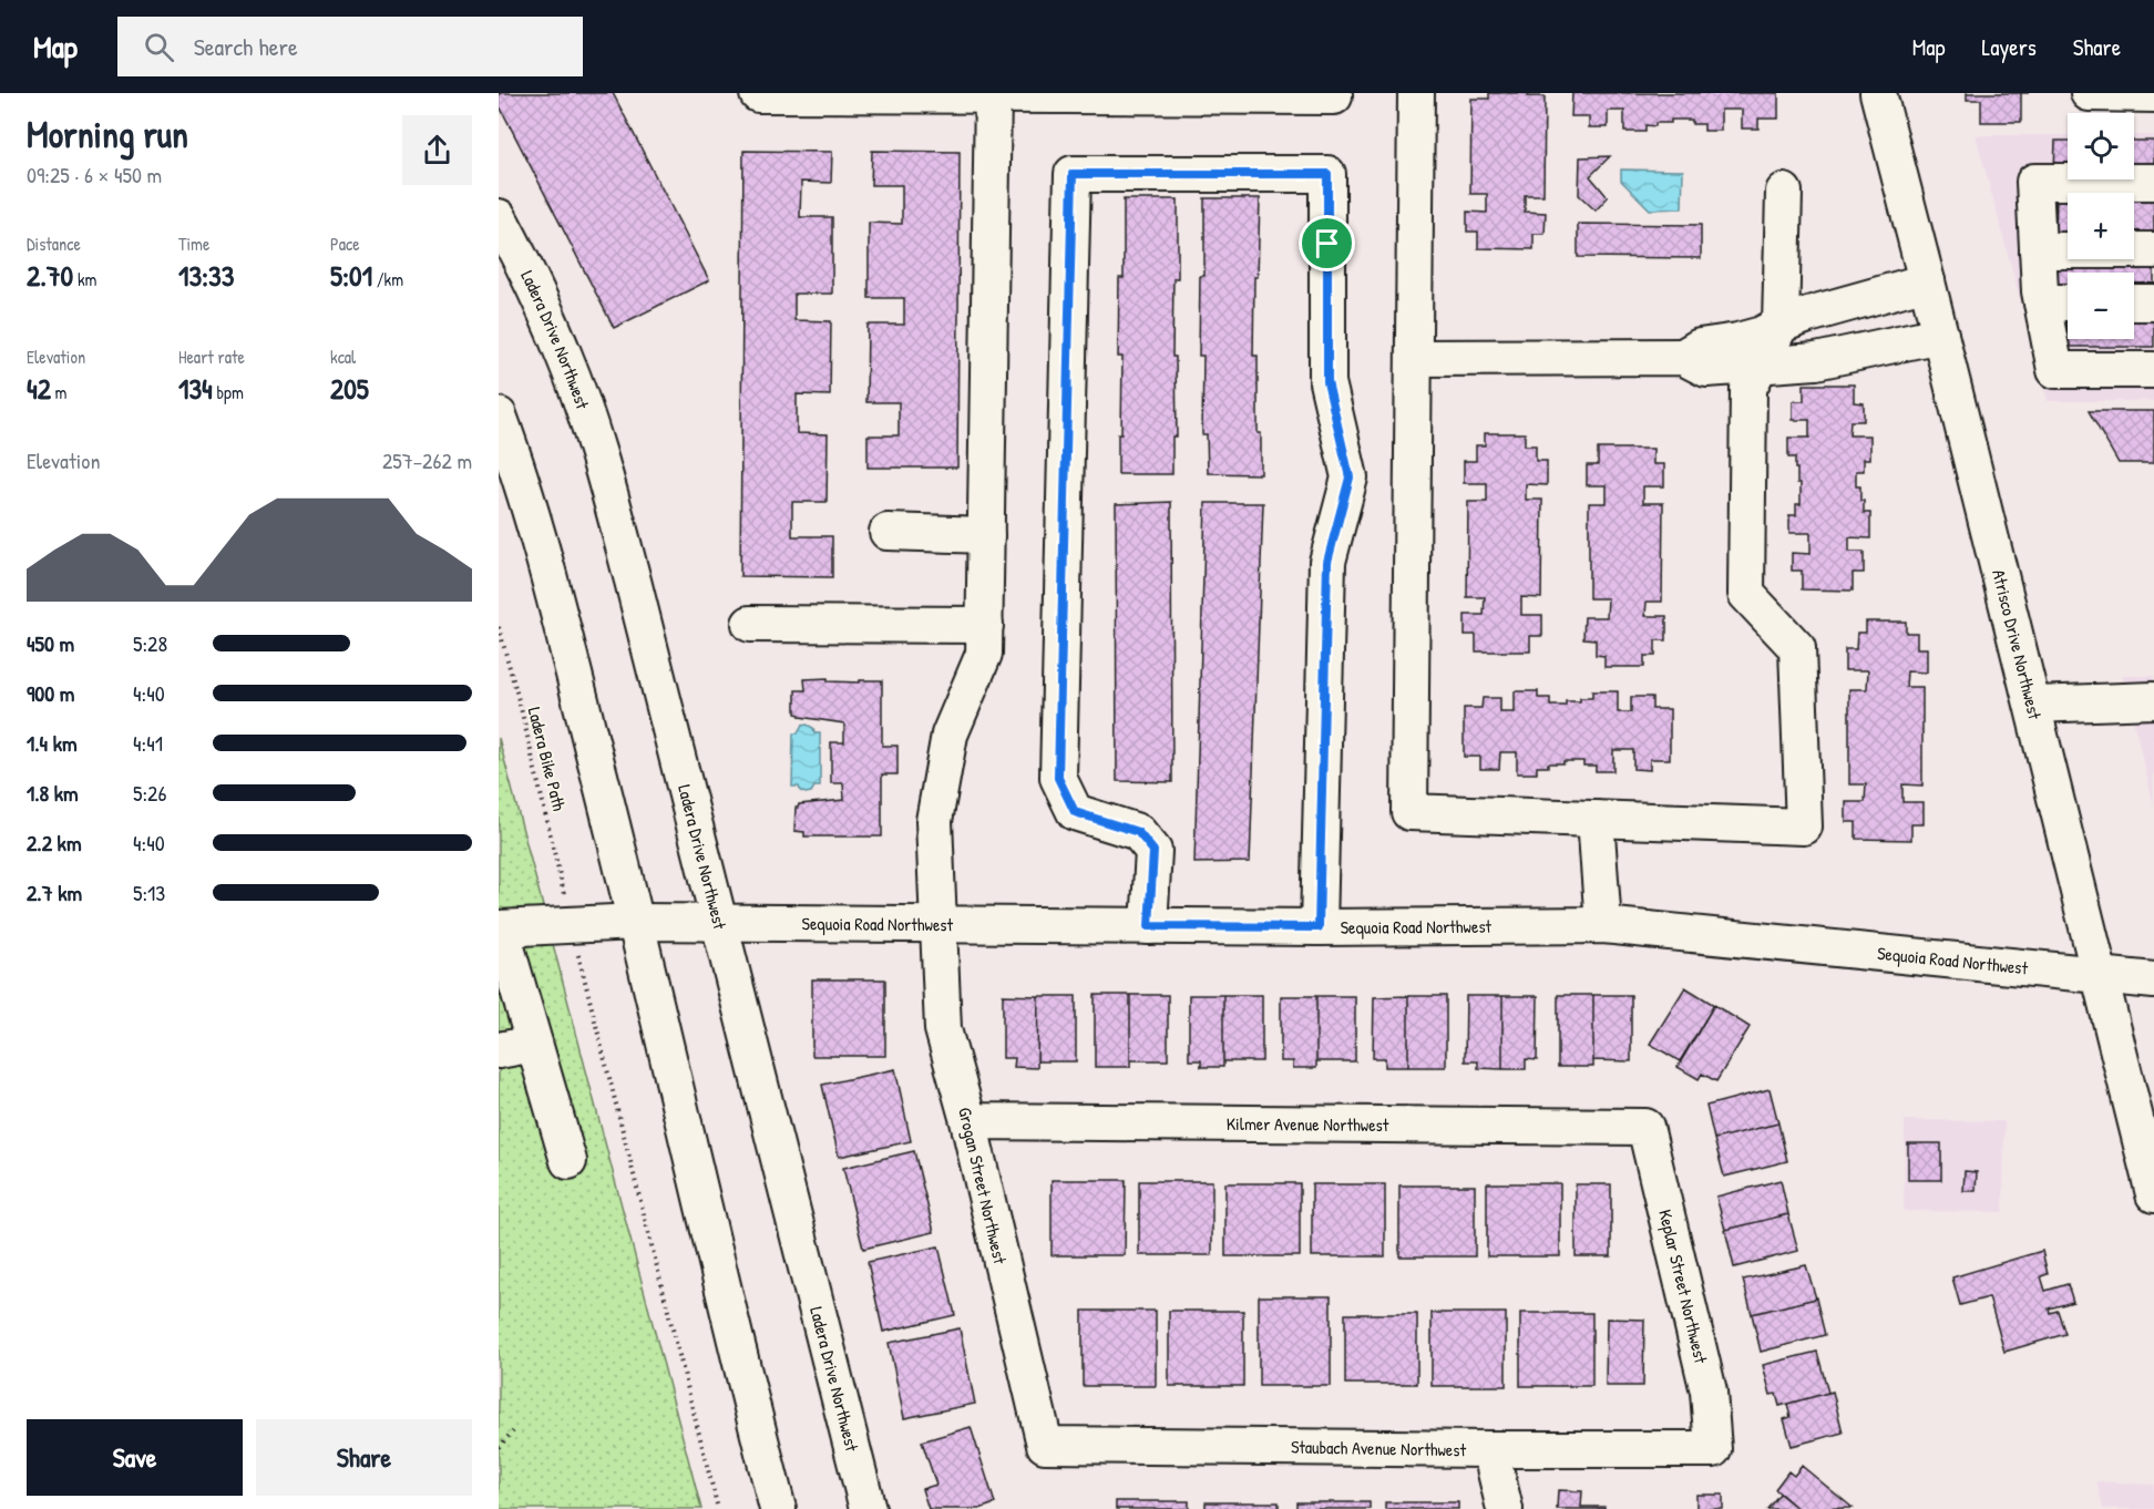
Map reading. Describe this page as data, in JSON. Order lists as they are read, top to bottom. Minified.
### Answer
{"streets":{"street":["Ladera Drive Northwest","Atrisco Drive Northwest","Sequoia Road Northwest","Kilmer Avenue Northwest","Grogan Street Northwest","Keplar Street Northwest","Staubach Avenue Northwest"],"path":["Ladera Bike Path"]},"crossings":[["Ladera Drive Northwest","Sequoia Road Northwest"],["Atrisco Drive Northwest","Sequoia Road Northwest"],["Sequoia Road Northwest","Grogan Street Northwest"],["Kilmer Avenue Northwest","Grogan Street Northwest"],["Kilmer Avenue Northwest","Keplar Street Northwest"],["Grogan Street Northwest","Staubach Avenue Northwest"],["Keplar Street Northwest","Staubach Avenue Northwest"]],"page":{"header":"Map","search":"Search here","nav":["Map","Layers","Share"],"heading":["Morning run","09:25 · 6 × 450 m"],"map_buttons":["+","−"],"stats":[["Distance","2.70 km"],["Time","13:33"],["Pace","5:01 /km"],["Elevation","42 m"],["Heart rate","134 bpm"],["kcal","205"]],"chart":["Elevation","257–262 m"],"list":[{"name":"450 m","note":"5:28"},{"name":"900 m","note":"4:40"},{"name":"1.4 km","note":"4:41"},{"name":"1.8 km","note":"5:26"},{"name":"2.2 km","note":"4:40"},{"name":"2.7 km","note":"5:13"}],"buttons":["Save","Share"]}}
